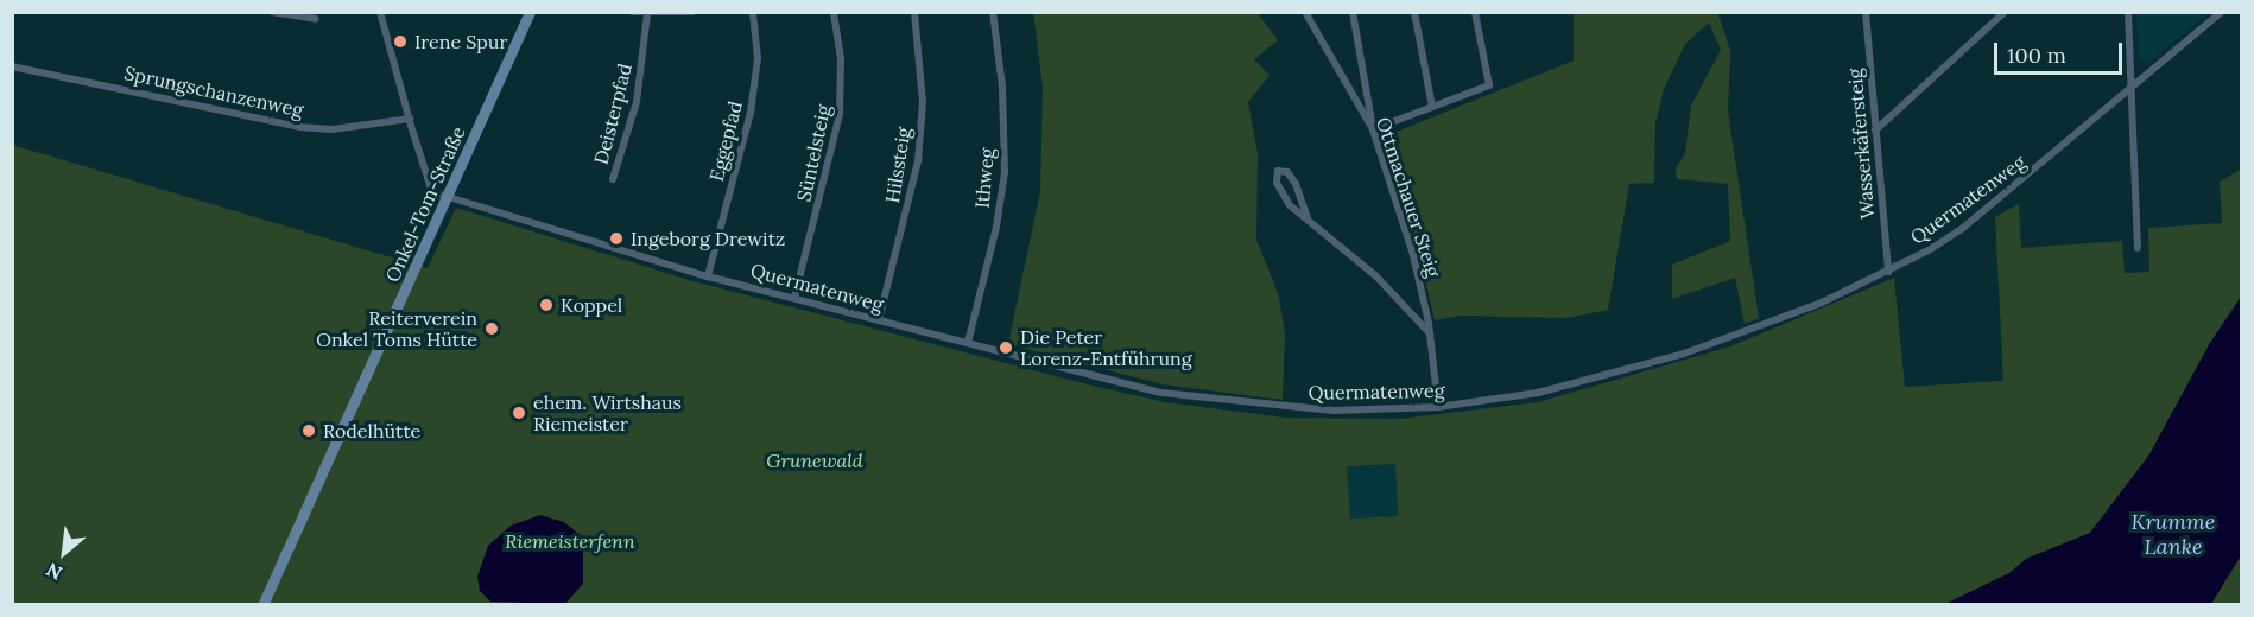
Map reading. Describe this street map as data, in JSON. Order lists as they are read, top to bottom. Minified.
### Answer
{"streets":{"main road":["Onkel-Tom-Straße"],"street":["Sprungschanzenweg","Deisterpfad","Eggepfad","Wasserkäfersteig","Süntelsteig","Hilssteig","Ithweg","Ottmachauer Steig","Quermatenweg"]},"crossings":[["Eggepfad","Quermatenweg"],["Wasserkäfersteig","Quermatenweg"],["Süntelsteig","Quermatenweg"],["Hilssteig","Quermatenweg"],["Ithweg","Quermatenweg"],["Ottmachauer Steig","Quermatenweg"],["Quermatenweg","Onkel-Tom-Straße"]],"water":["Krumme Lanke"],"parks":["Grunewald","Riemeisterfenn"],"places":["Irene Spur","Ingeborg Drewitz","Koppel","Reiterverein Onkel Toms Hütte","Die Peter Lorenz-Entführung","ehem. Wirtshaus Riemeister","Rodelhütte"],"scale_bar":"100 m","north":"bottom left"}
